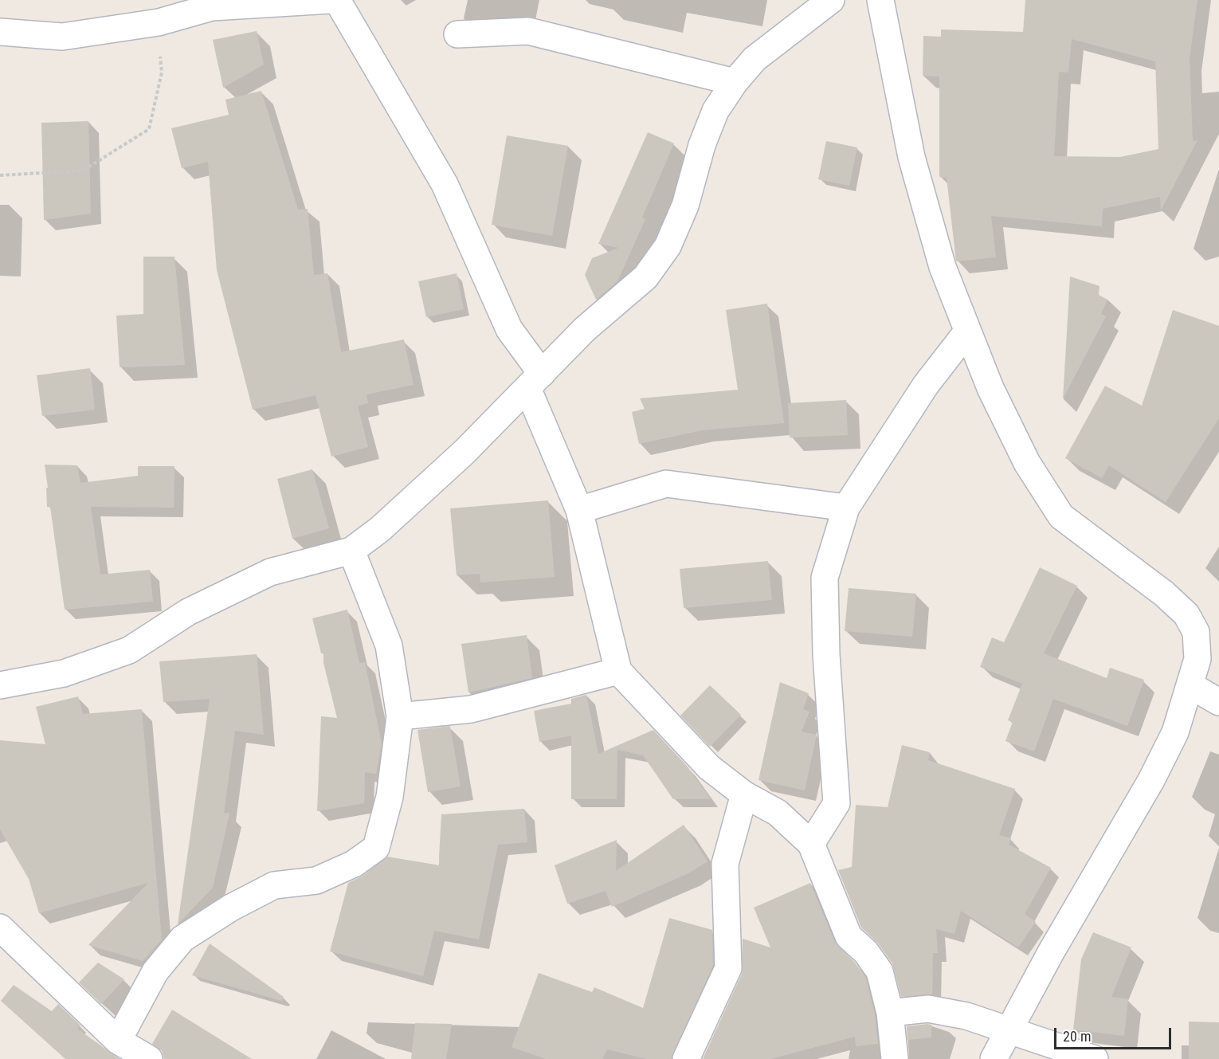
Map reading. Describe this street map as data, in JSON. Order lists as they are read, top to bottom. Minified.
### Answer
{"scale_bar":"20 m"}
